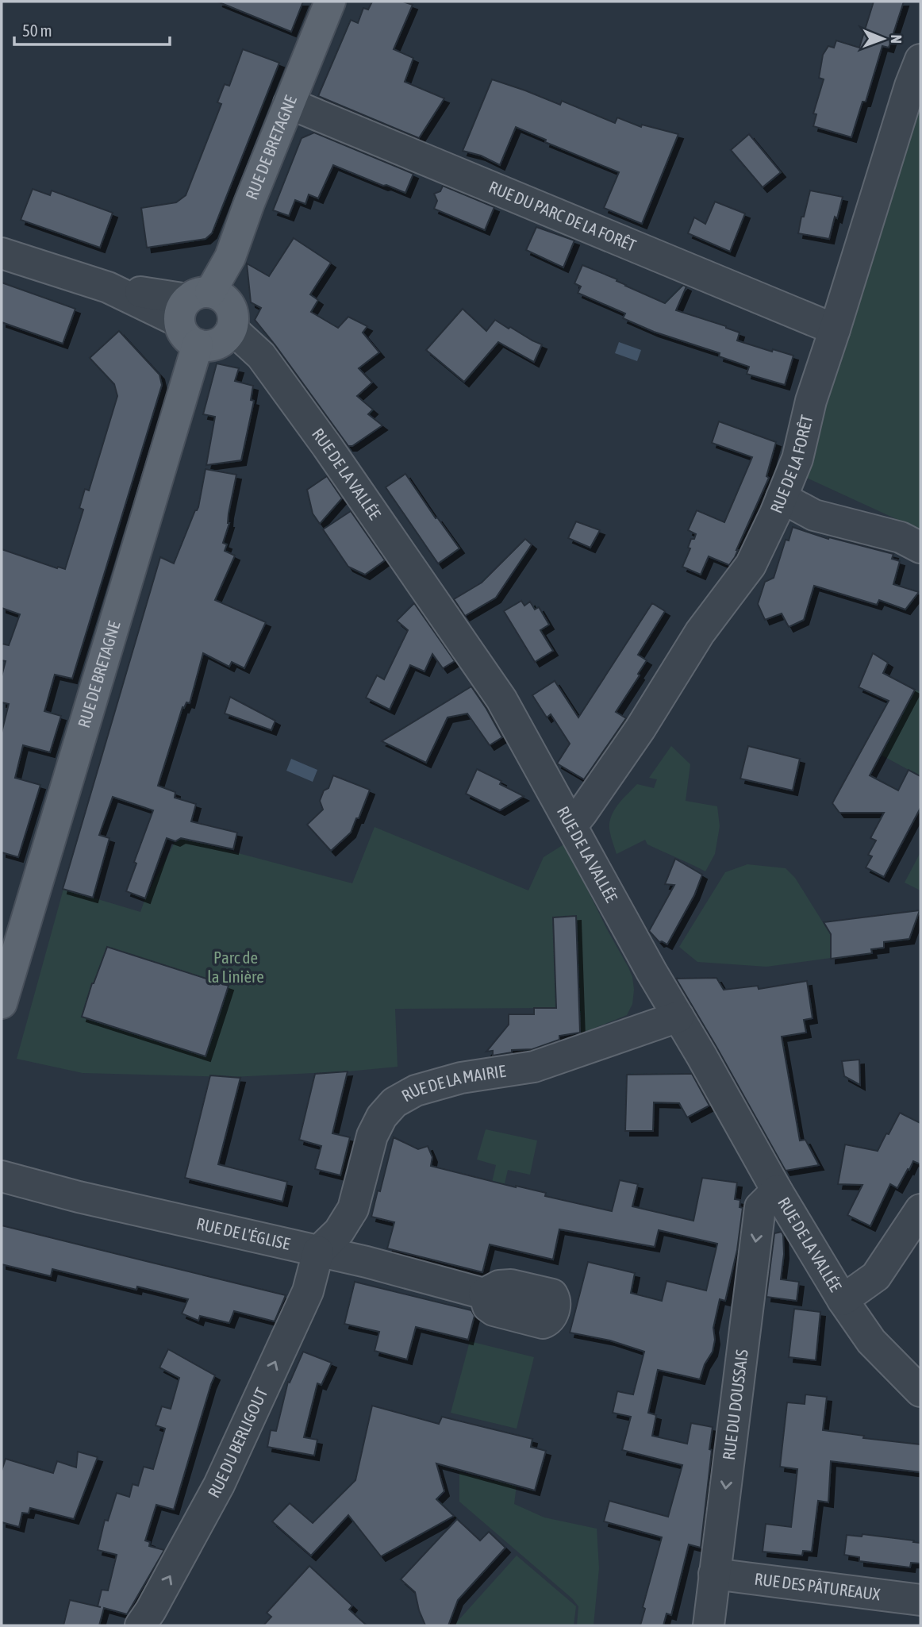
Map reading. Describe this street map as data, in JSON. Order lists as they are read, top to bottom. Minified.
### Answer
{"streets":{"main road":["RUE DE BRETAGNE"],"street":["RUE DU PARC DE LA FORÊT","RUE DE LA FORÊT","RUE DE LA VALLÉE","RUE DE LA MAIRIE","RUE DE L'ÉGLISE","RUE DU DOUSSAIS","RUE DU BERLIGOUT","RUE DES PÂTUREAUX"]},"crossings":[["RUE DE BRETAGNE","RUE DU PARC DE LA FORÊT"],["RUE DE BRETAGNE","RUE DE LA VALLÉE"],["RUE DU PARC DE LA FORÊT","RUE DE LA FORÊT"],["RUE DE LA FORÊT","RUE DE LA VALLÉE"],["RUE DE LA VALLÉE","RUE DE LA MAIRIE"],["RUE DE LA VALLÉE","RUE DU DOUSSAIS"],["RUE DE LA MAIRIE","RUE DE L'ÉGLISE"],["RUE DE LA MAIRIE","RUE DU BERLIGOUT"],["RUE DE L'ÉGLISE","RUE DU BERLIGOUT"],["RUE DU DOUSSAIS","RUE DES PÂTUREAUX"]],"one_way":["RUE DU DOUSSAIS","RUE DU BERLIGOUT"],"parks":["Parc de la Linière"],"scale_bar":"50 m","north":"right"}
